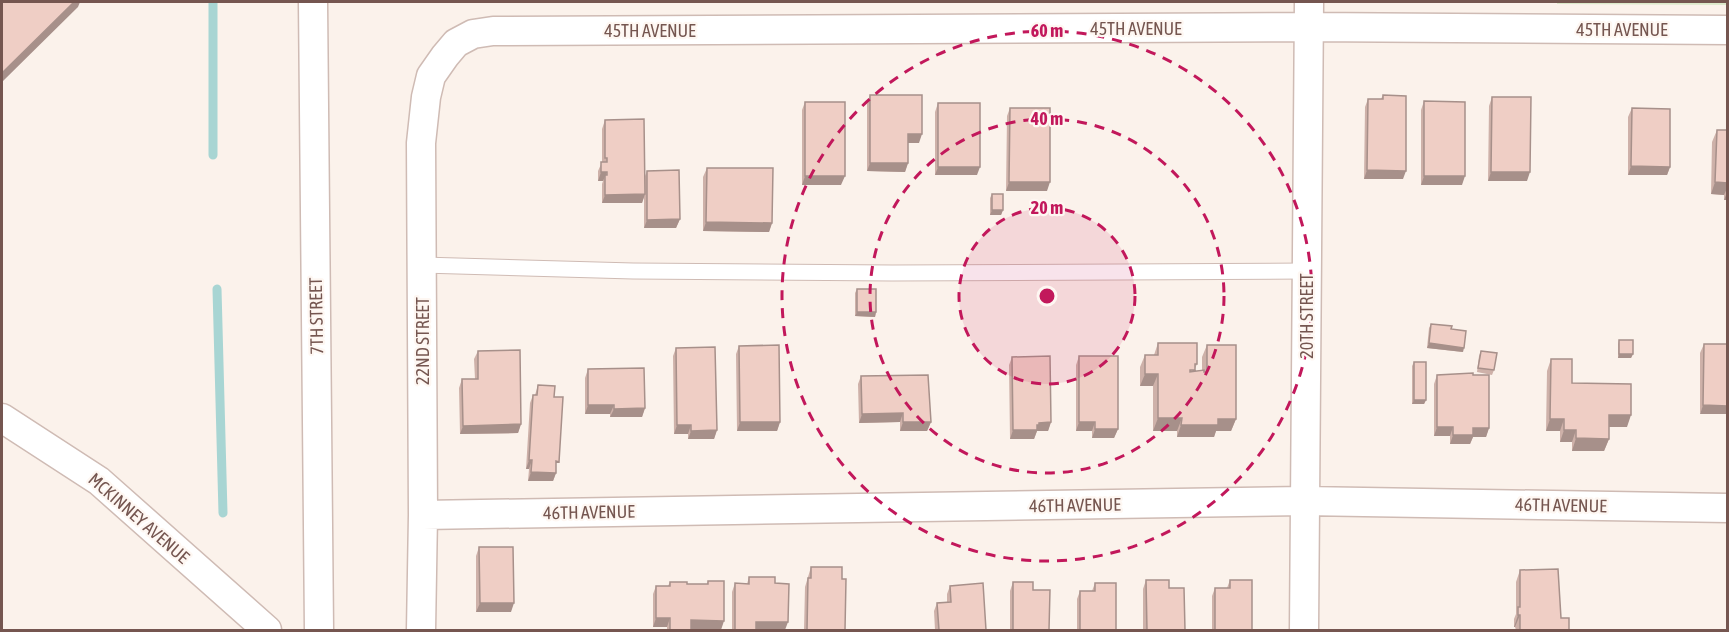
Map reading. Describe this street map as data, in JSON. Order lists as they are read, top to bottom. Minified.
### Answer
{"streets":{"street":["45TH AVENUE","7TH STREET","20TH STREET","22ND STREET","46TH AVENUE","MCKINNEY AVENUE"]},"crossings":[["45TH AVENUE","20TH STREET"],["45TH AVENUE","22ND STREET"],["20TH STREET","46TH AVENUE"],["22ND STREET","46TH AVENUE"]],"rings":["60 m","40 m","20 m"]}
